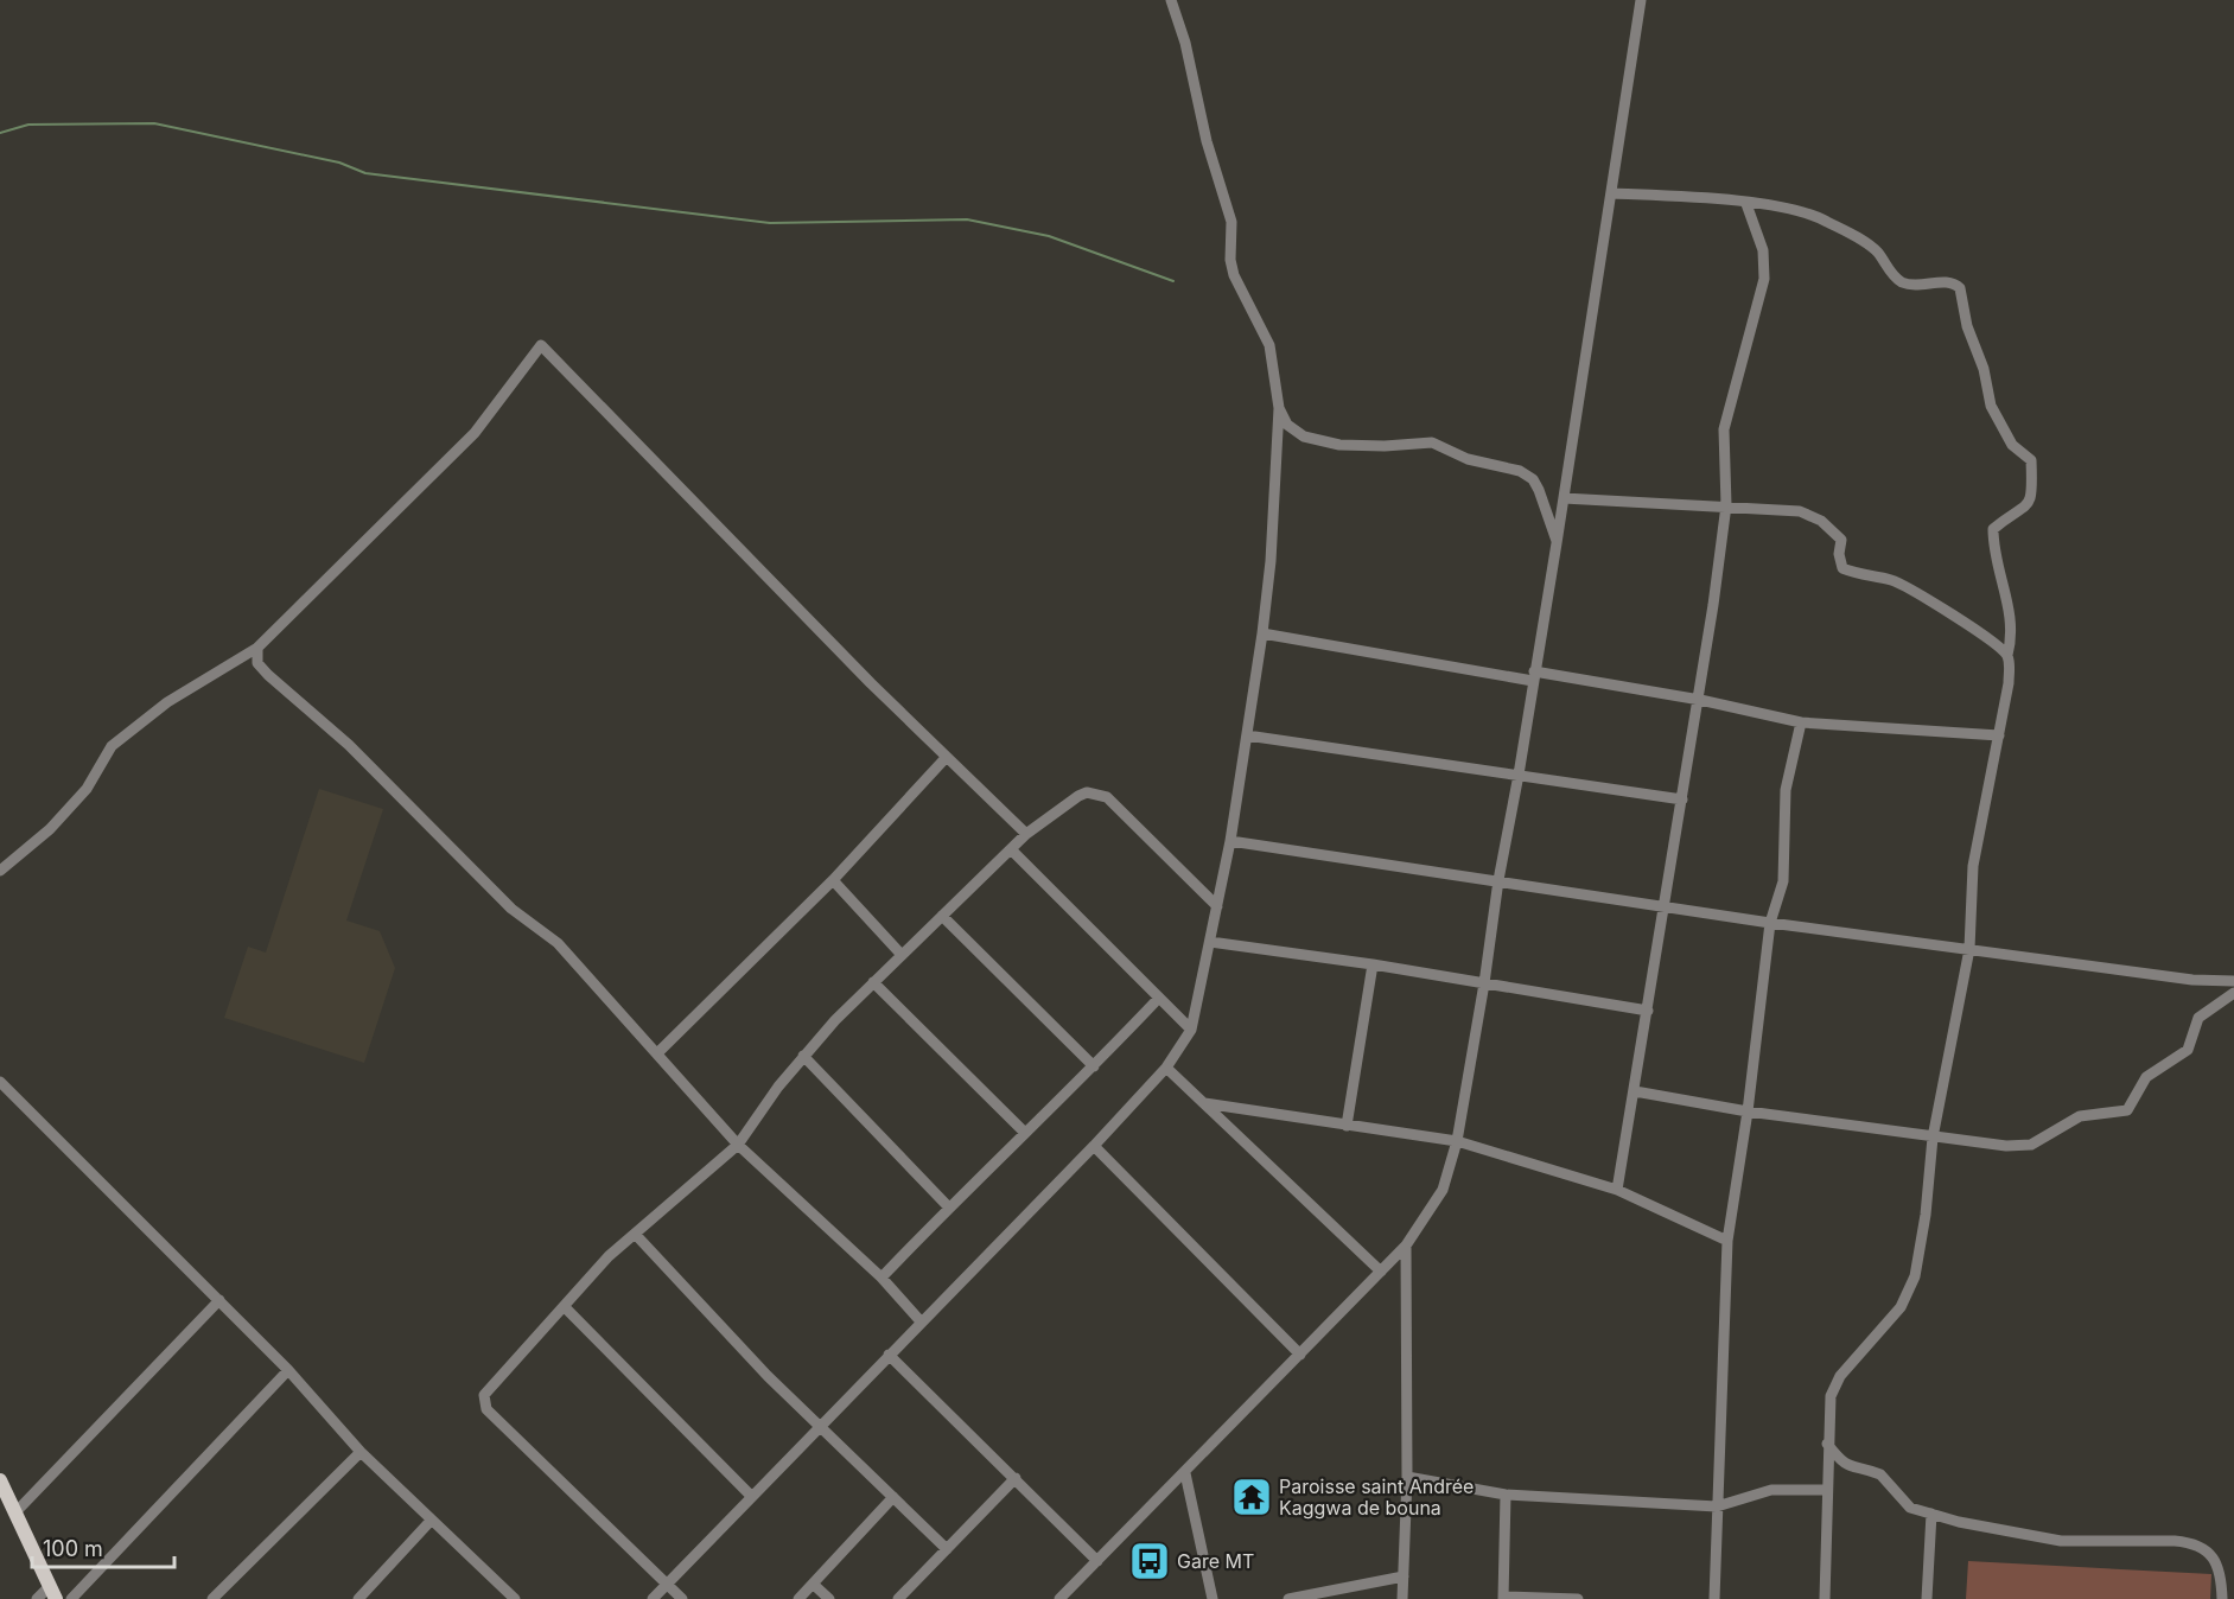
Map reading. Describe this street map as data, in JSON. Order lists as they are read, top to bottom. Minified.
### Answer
{"places":{"temple":["Paroisse saint Andrée Kaggwa de bouna"],"bus stop":["Gare MT"]},"scale_bar":"100 m"}
